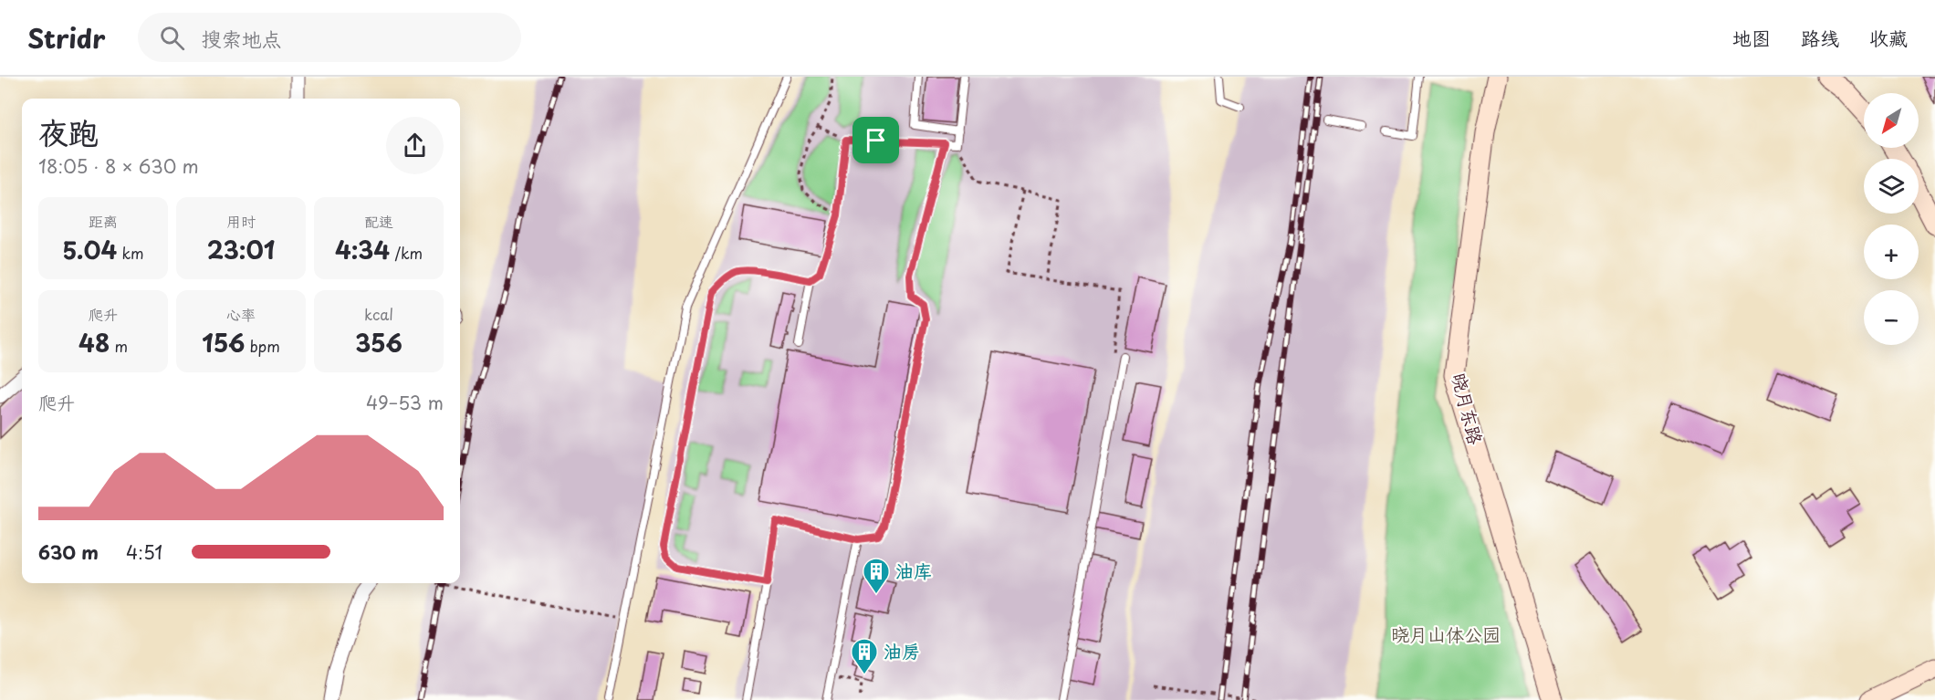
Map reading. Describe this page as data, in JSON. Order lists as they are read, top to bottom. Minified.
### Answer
{"streets":{"street":["晓月东路"]},"parks":["晓月山体公园"],"places":{"building":["油库","油房"]},"north":"bottom left","page":{"header":"Stridr","search":"搜索地点","nav":["地图","路线","收藏"],"map_buttons":["+","−"],"heading":["夜跑","18:05 · 8 × 630 m"],"stats":[["距离","5.04 km"],["用时","23:01"],["配速","4:34 /km"],["爬升","48 m"],["心率","156 bpm"],["kcal","356"]],"chart":["爬升","49–53 m"],"list":[{"name":"630 m","note":"4:51"}]}}
